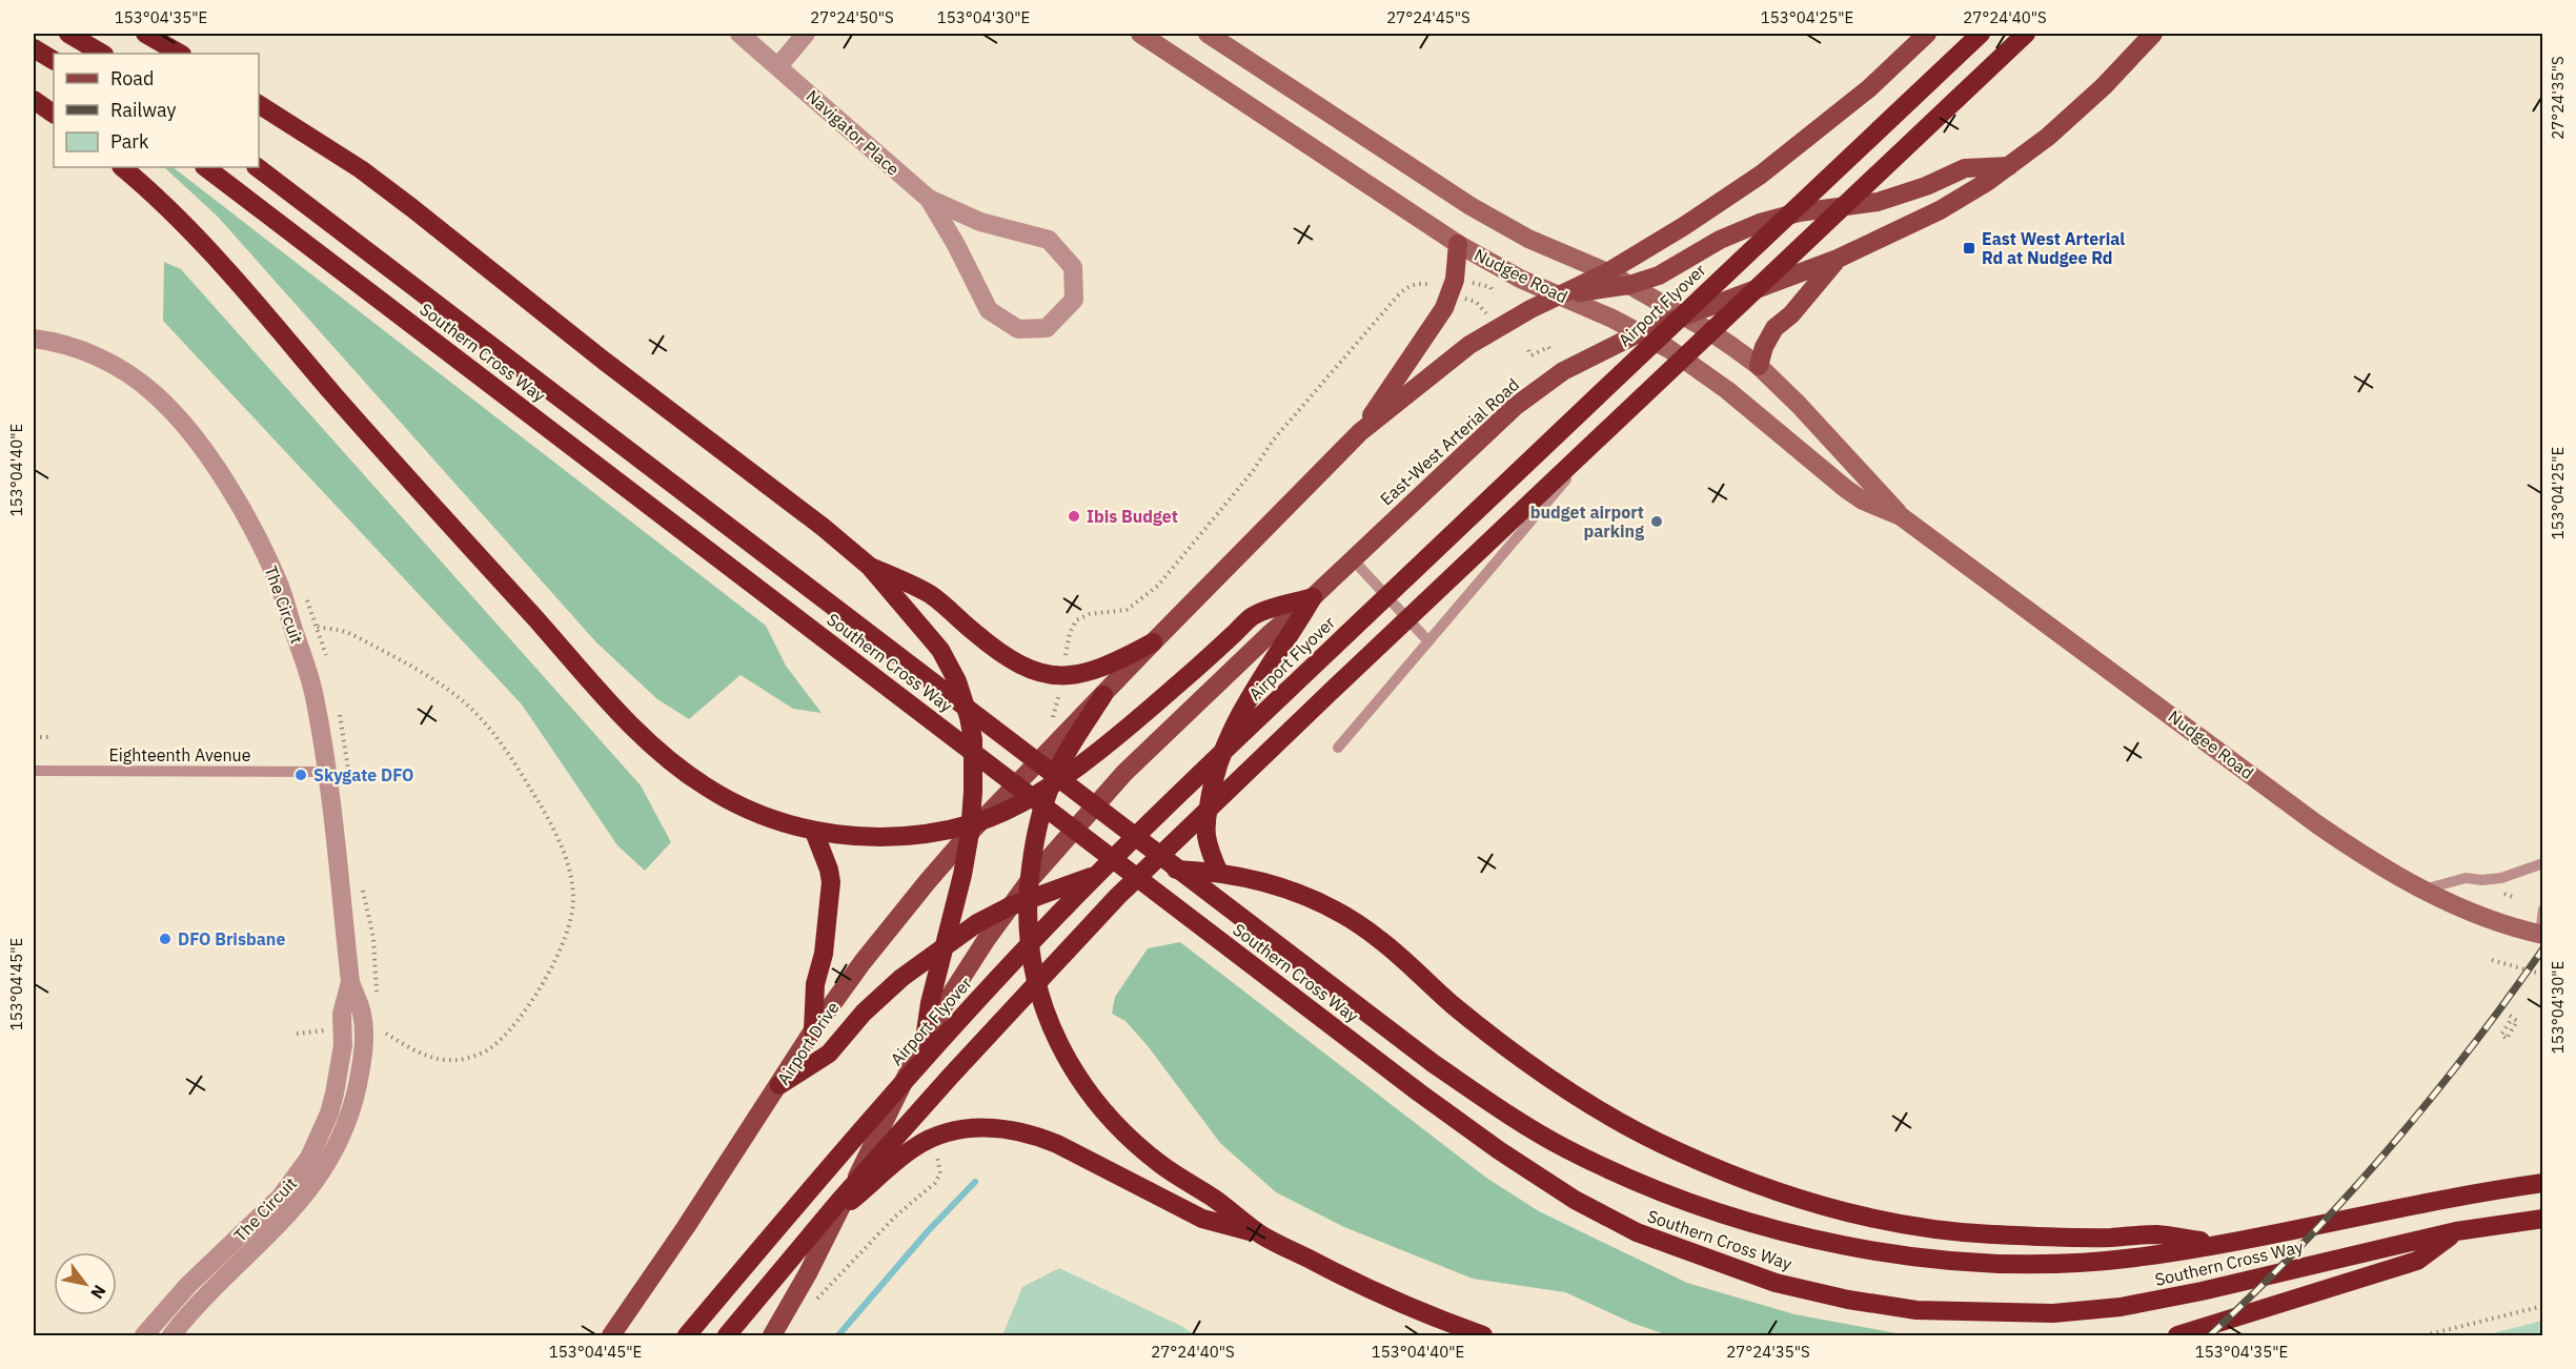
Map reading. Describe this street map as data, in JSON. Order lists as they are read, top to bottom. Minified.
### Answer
{"streets":{"highway":["Airport Flyover","Southern Cross Way"],"main road":["Nudgee Road","East-West Arterial Road","Airport Drive"],"street":["Navigator Place","The Circuit"],"lane":["Eighteenth Avenue"]},"crossings":[["Nudgee Road","East-West Arterial Road"],["The Circuit","Eighteenth Avenue"]],"places":{"transit":["East West Arterial Rd at Nudgee Rd"],"other":["Ibis Budget","budget airport parking","Skygate DFO","DFO Brisbane"]},"legend":["Road","Railway","Park"],"north":"bottom right","coordinates":["153°04'35\"E","27°24'50\"S","153°04'30\"E","27°24'45\"S","153°04'25\"E","27°24'40\"S","27°24'35\"S","153°04'40\"E","153°04'45\"E"]}
